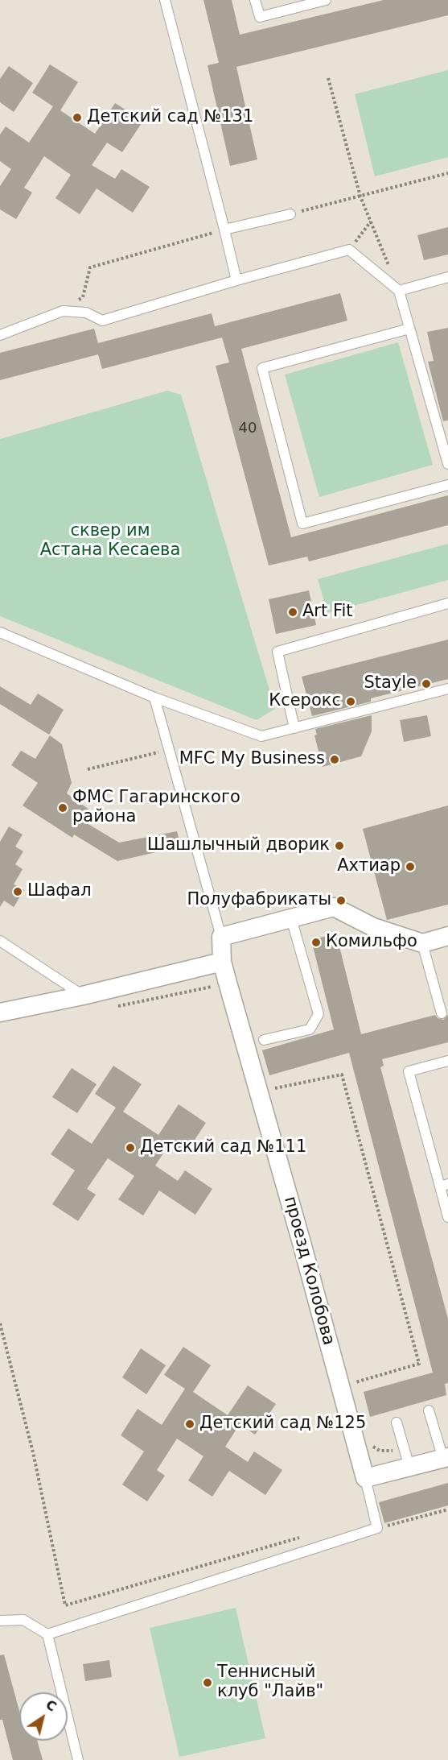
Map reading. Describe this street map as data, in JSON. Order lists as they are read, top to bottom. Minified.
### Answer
{"streets":{"street":["проезд Колобова"]},"parks":["сквер им Астана Кесаева"],"places":["Детский сад №131","Art Fit","Stayle","Ксерокс","MFC My Business","ФМС Гагаринского района","Шашлычный дворик","Ахтиар","Шафал","Полуфабрикаты","Комильфо","Детский сад №111","Детский сад №125","Теннисный клуб \"Лайв\""],"house_numbers":["40"],"north":"top right"}
